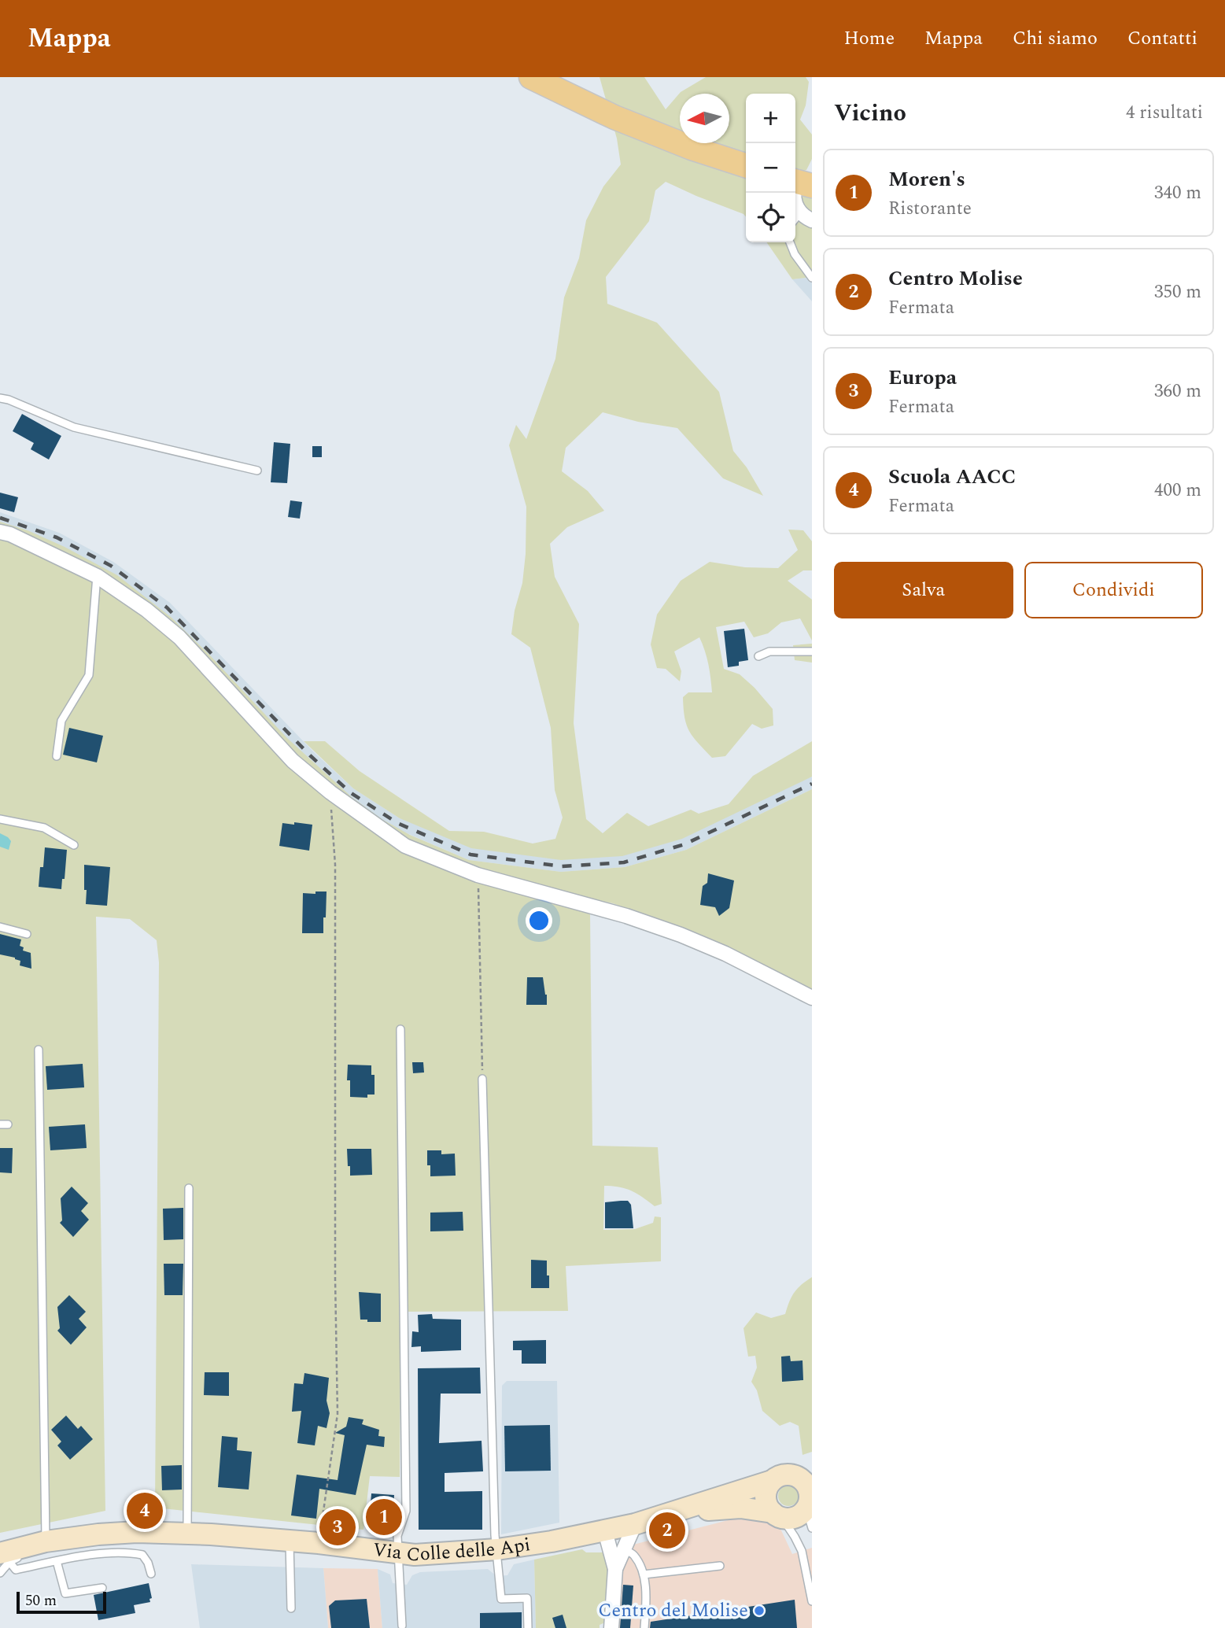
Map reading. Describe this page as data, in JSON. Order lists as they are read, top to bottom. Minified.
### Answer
{"streets":{"main road":["Via Colle delle Api"]},"places":["Centro del Molise"],"scale_bar":"50 m","north":"left","page":{"header":"Mappa","nav":["Home","Mappa","Chi siamo","Contatti"],"heading":["Vicino","4 risultati"],"map_buttons":["+","−"],"list":[{"mark":"1","name":"Moren's","note":"Ristorante","value":"340 m"},{"mark":"2","name":"Centro Molise","note":"Fermata","value":"350 m"},{"mark":"3","name":"Europa","note":"Fermata","value":"360 m"},{"mark":"4","name":"Scuola AACC","note":"Fermata","value":"400 m"}],"buttons":["Salva","Condividi"],"pins":["4","1","3","2"],"scale":"50 m"}}
